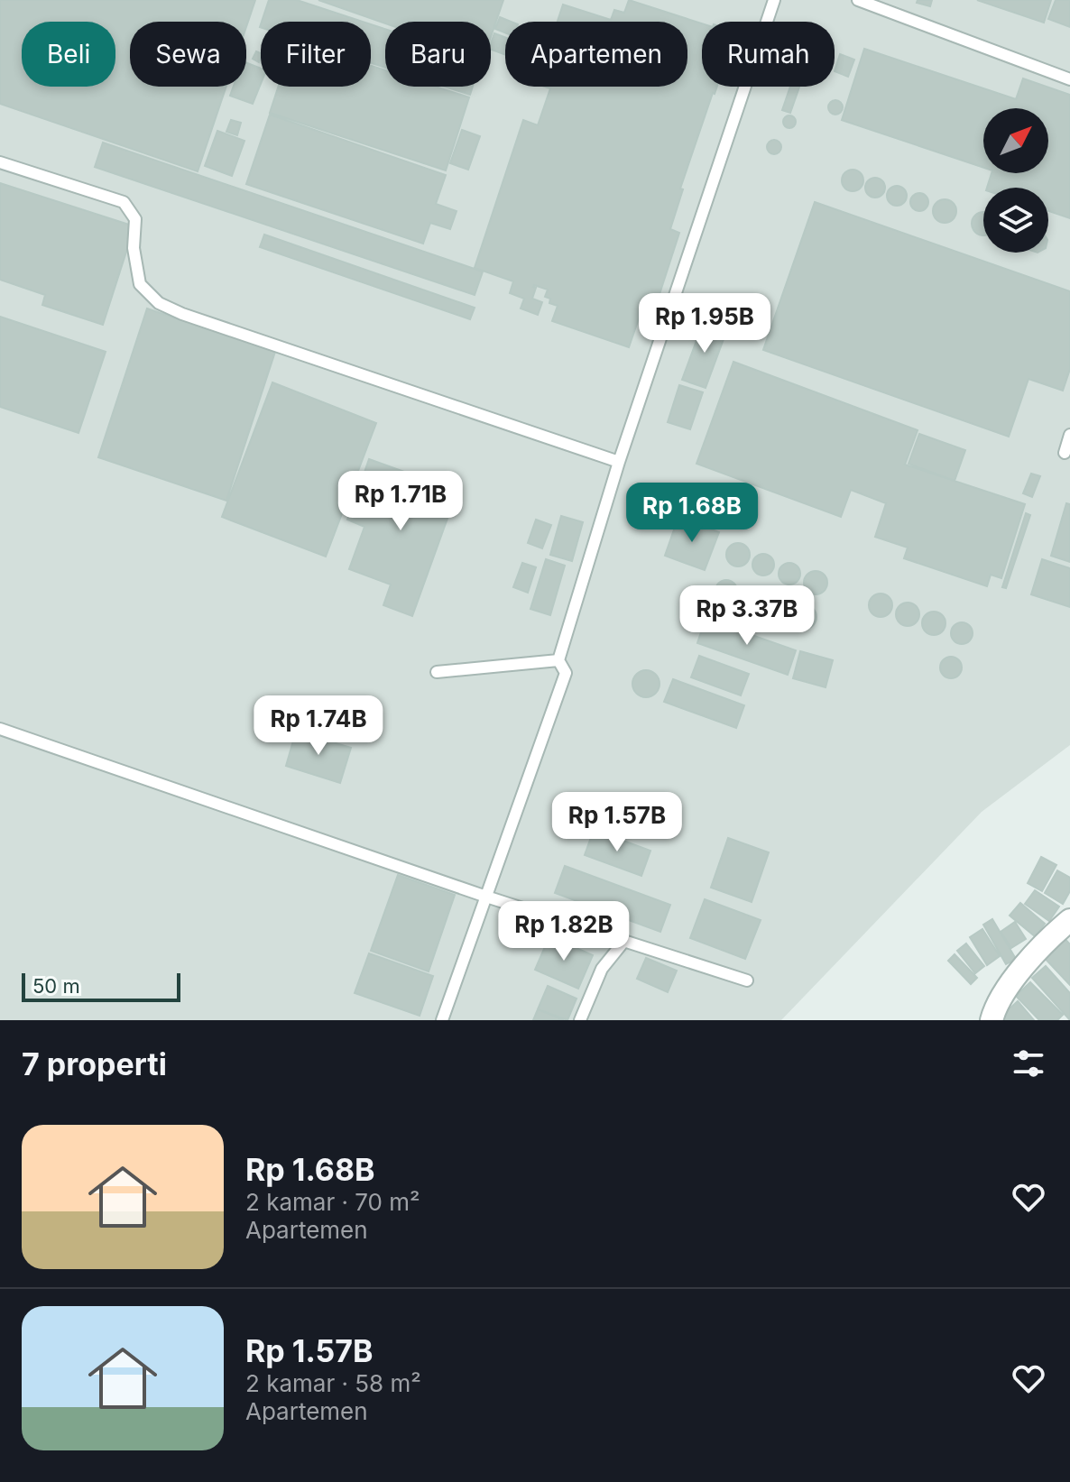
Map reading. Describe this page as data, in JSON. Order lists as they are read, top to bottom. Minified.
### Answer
{"scale_bar":"50 m","north":"top right","page":{"chip":["Beli","Sewa","Filter","Baru","Apartemen","Rumah"],"price":["Rp 1.95B","Rp 1.71B","Rp 1.68B","Rp 3.37B","Rp 1.74B","Rp 1.57B","Rp 1.82B"],"scale":"50 m","heading":"7 properti","list":[{"name":"Rp 1.68B","note":"2 kamar · 70 m² · Apartemen"},{"name":"Rp 1.57B","note":"2 kamar · 58 m² · Apartemen"}]}}
